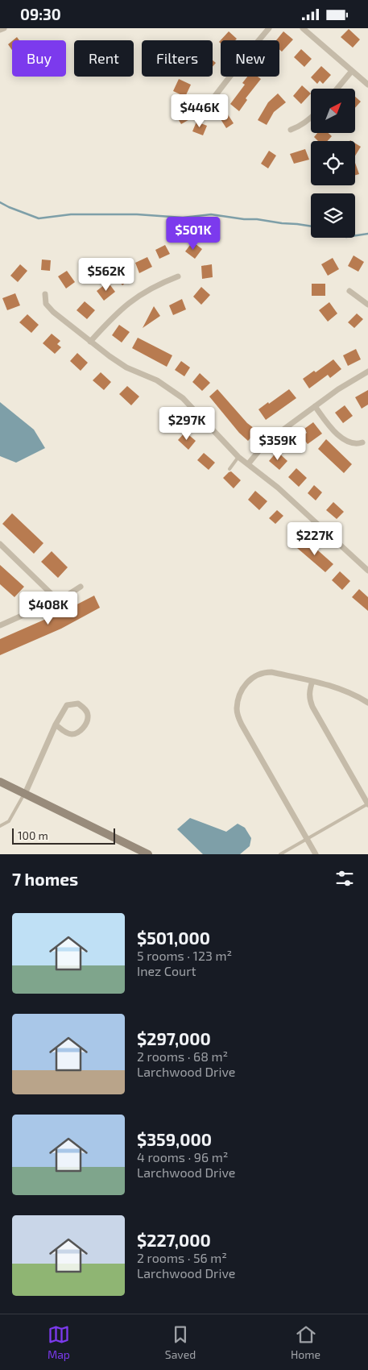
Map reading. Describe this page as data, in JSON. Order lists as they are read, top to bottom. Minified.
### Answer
{"scale_bar":"100 m","north":"top right","page":{"status":"09:30","chip":["Buy","Rent","Filters","New"],"price":["$446K","$501K","$562K","$297K","$359K","$227K","$408K"],"scale":"100 m","heading":"7 homes","list":[{"name":"$501,000","note":"5 rooms · 123 m² · Inez Court"},{"name":"$297,000","note":"2 rooms · 68 m² · Larchwood Drive"},{"name":"$359,000","note":"4 rooms · 96 m² · Larchwood Drive"},{"name":"$227,000","note":"2 rooms · 56 m² · Larchwood Drive"}],"tabs":["Map","Saved","Home"]}}
